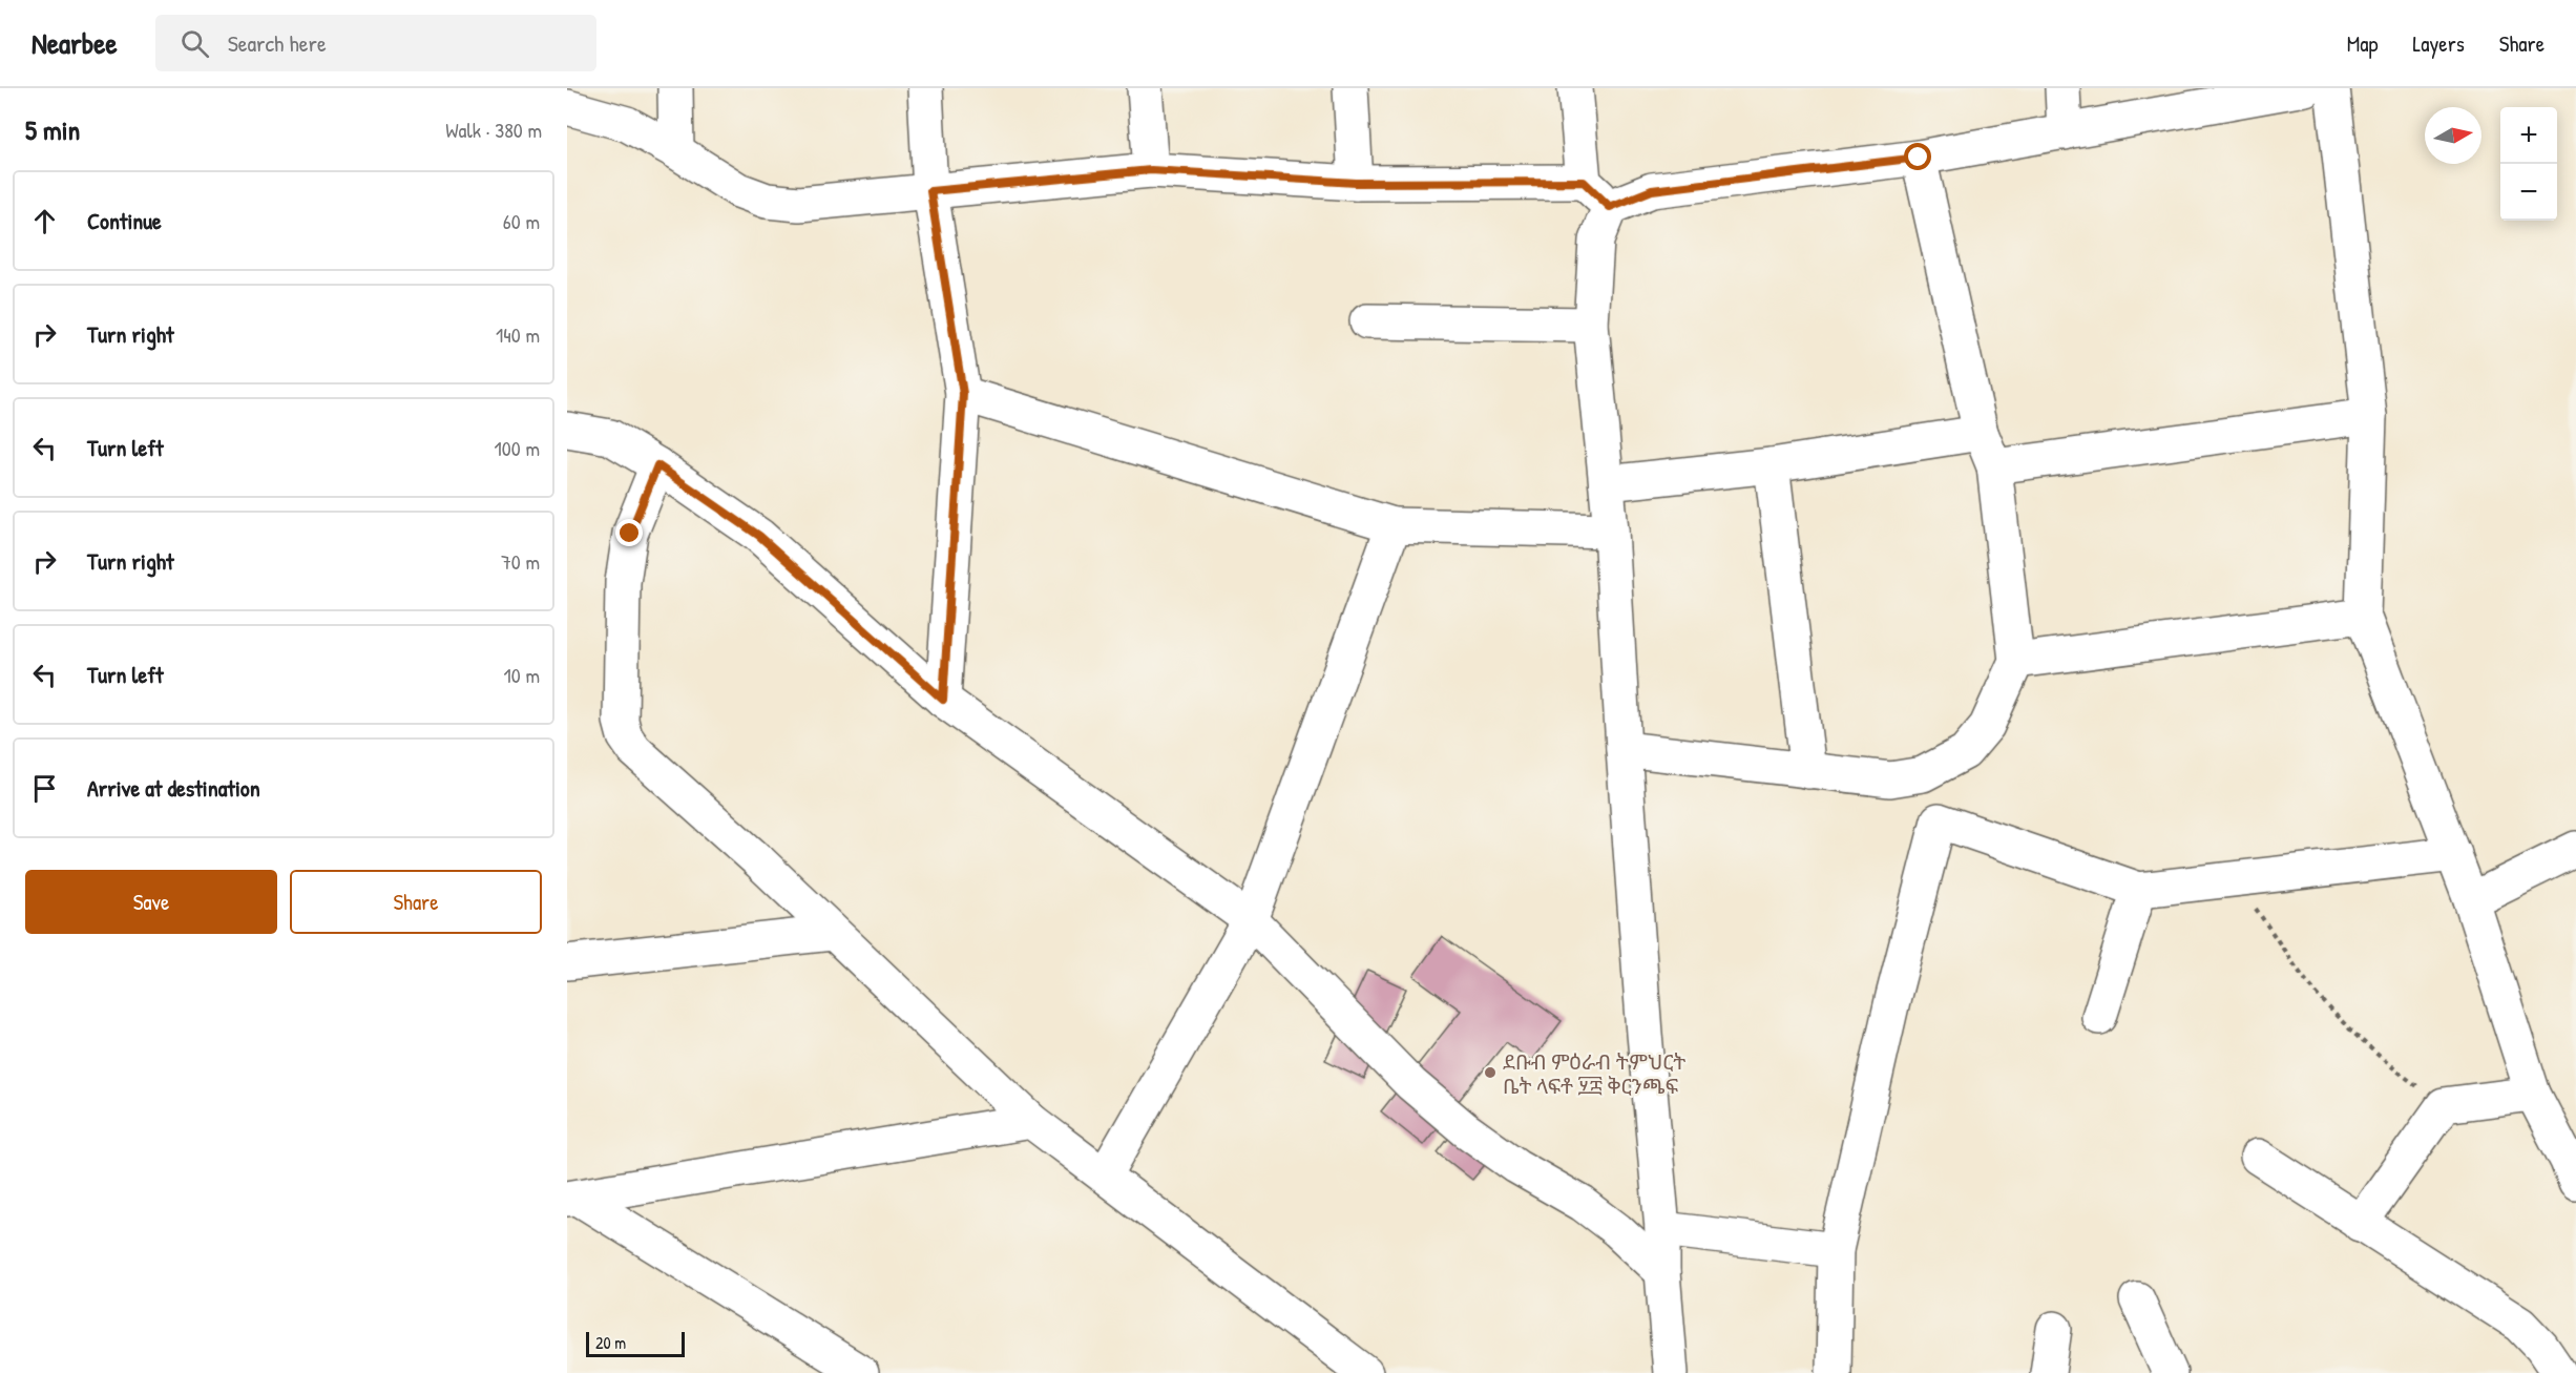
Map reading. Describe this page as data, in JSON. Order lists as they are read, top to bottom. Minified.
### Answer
{"places":["ደቡብ ምዕራብ ትምህርት ቤት ላፍቶ ፶፰ ቅርንጫፍ"],"scale_bar":"20 m","north":"right","page":{"header":"Nearbee","search":"Search here","nav":["Map","Layers","Share"],"heading":["5 min","Walk · 380 m"],"map_buttons":["+","−"],"list":[["Continue","60 m"],["Turn right","140 m"],["Turn left","100 m"],["Turn right","70 m"],["Turn left","10 m"],"Arrive at destination"],"buttons":["Save","Share"],"scale":"20 m"}}
